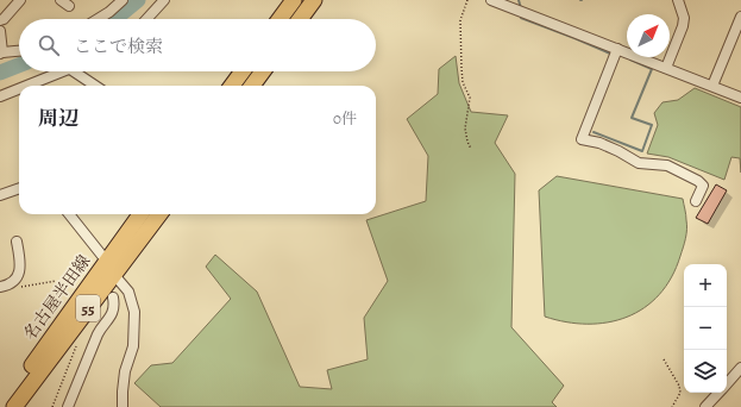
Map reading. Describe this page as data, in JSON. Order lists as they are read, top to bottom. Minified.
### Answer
{"streets":{"main road":["名古屋半田線","55"]},"north":"top right","page":{"search":"ここで検索","heading":["周辺","0件"],"map_buttons":["+","−"]}}
